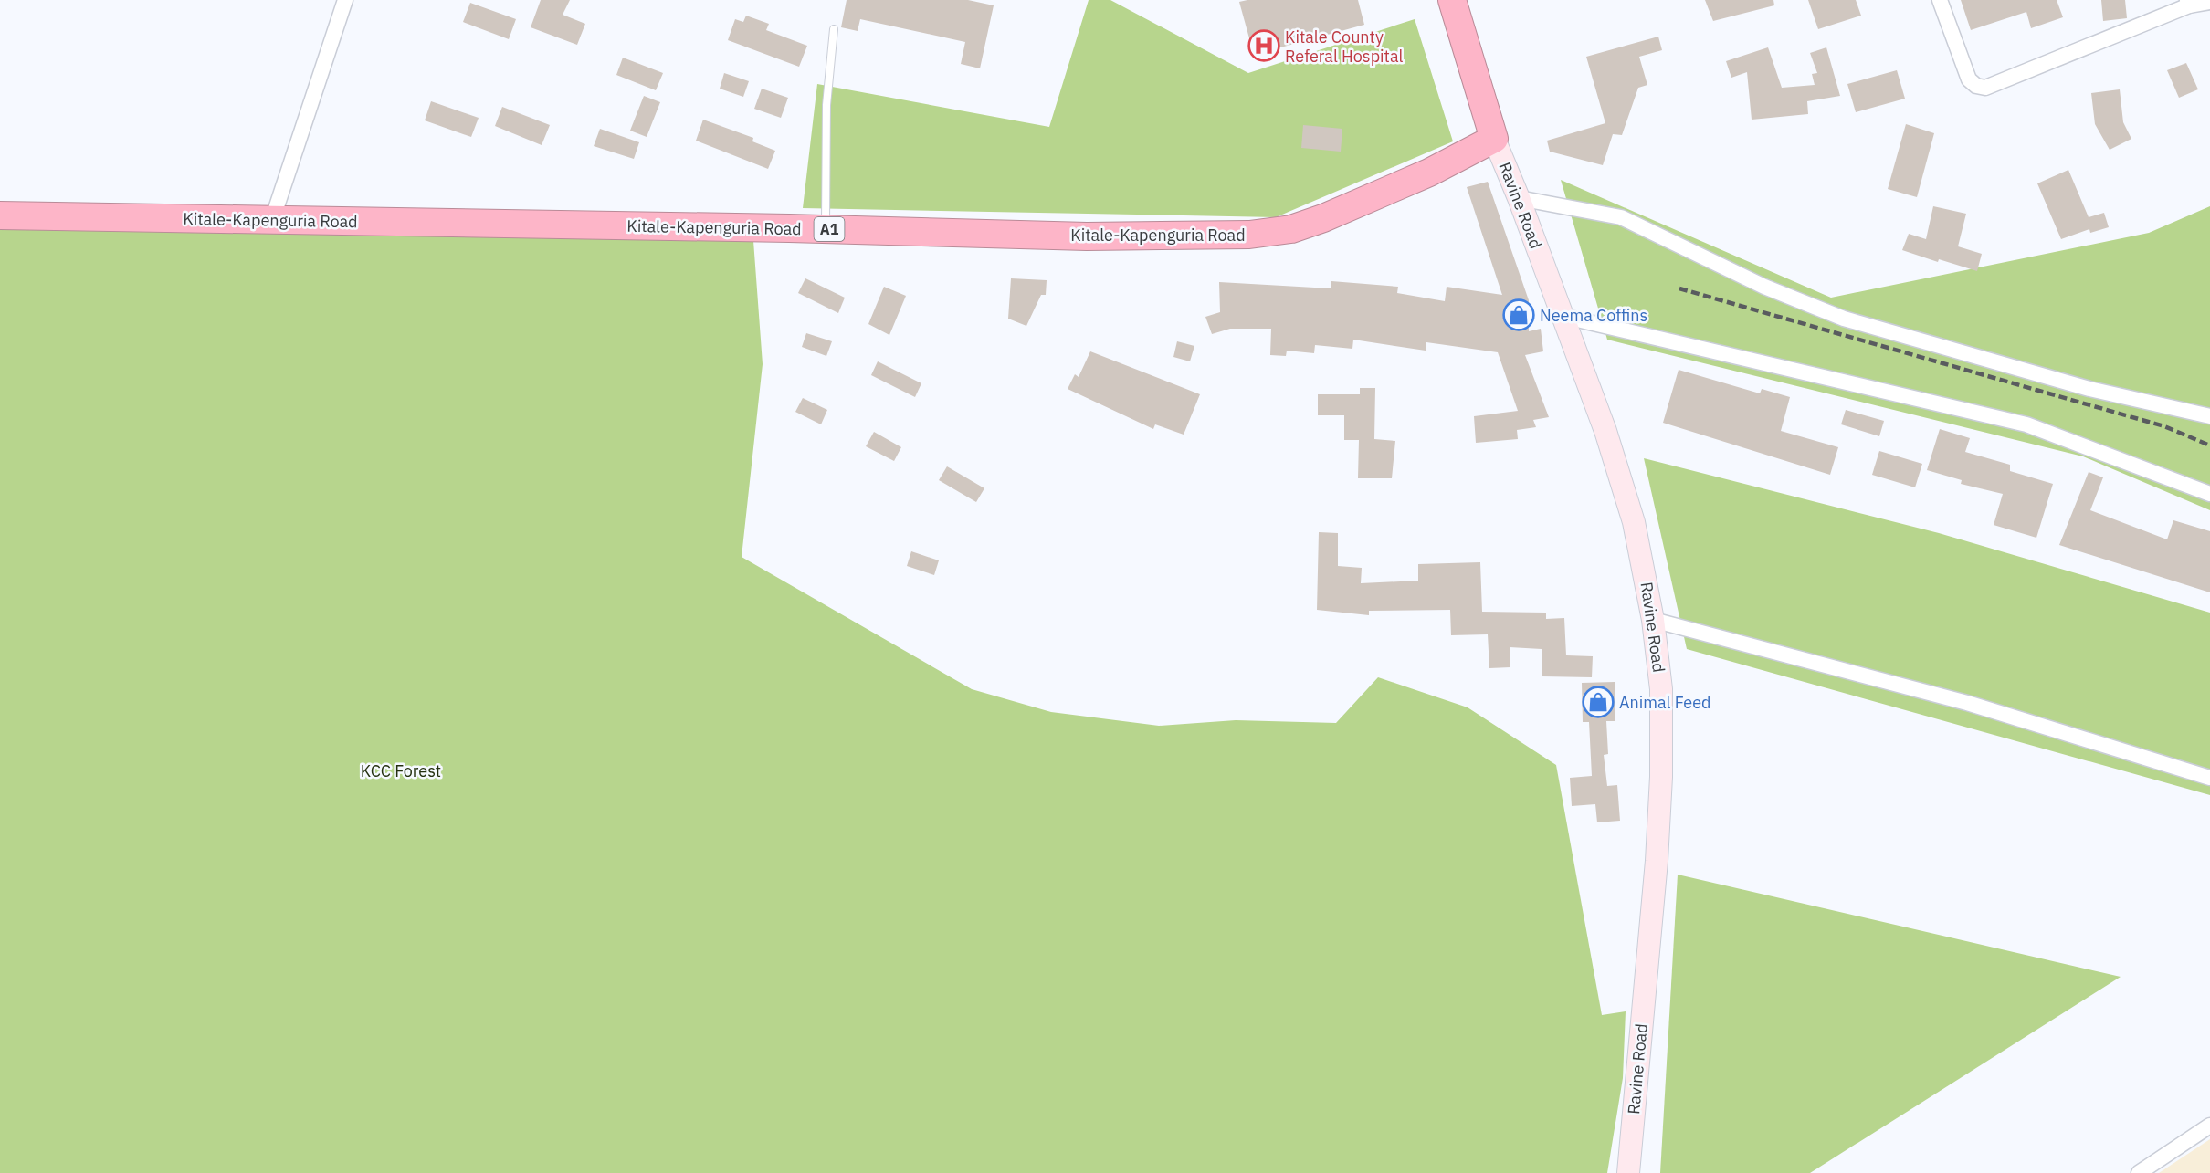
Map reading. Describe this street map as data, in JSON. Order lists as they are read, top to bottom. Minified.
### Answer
{"streets":{"highway":["Kitale-Kapenguria Road","A1"],"street":["Ravine Road"]},"crossings":[["Ravine Road","Kitale-Kapenguria Road"]],"parks":["KCC Forest"],"places":{"hospital":["Kitale County Referal Hospital"],"shop":["Neema Coffins","Animal Feed"]}}
